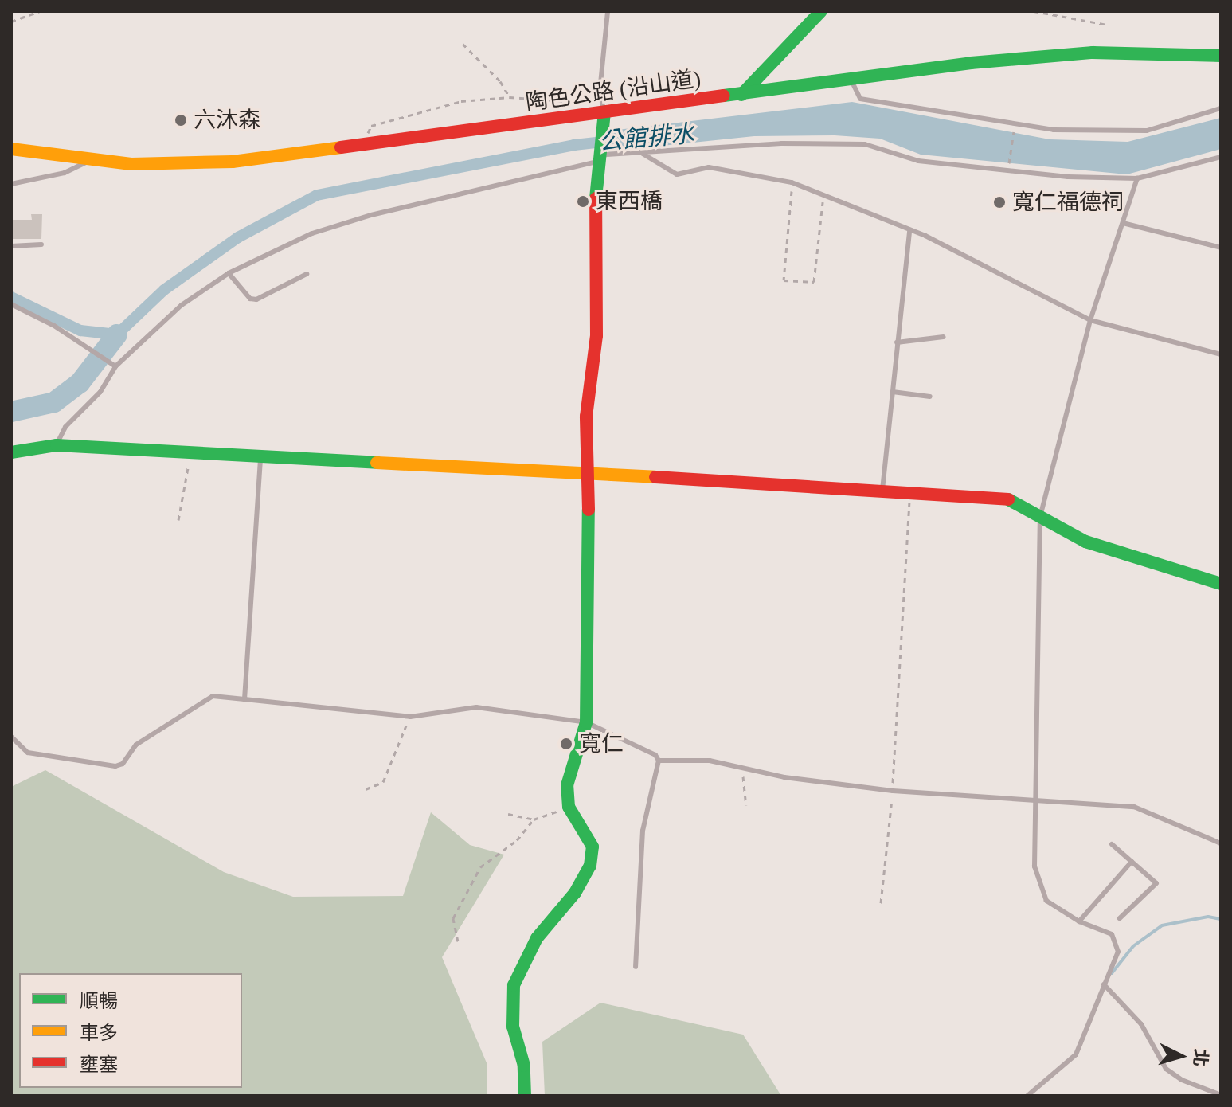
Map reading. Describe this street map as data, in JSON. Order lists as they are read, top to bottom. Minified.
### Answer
{"streets":{"street":["陶色公路 (沿山道)"]},"water":["公館排水"],"places":["六沐森","東西橋","寬仁福德祠","寬仁"],"legend":["順暢","車多","壅塞"],"north":"right"}
